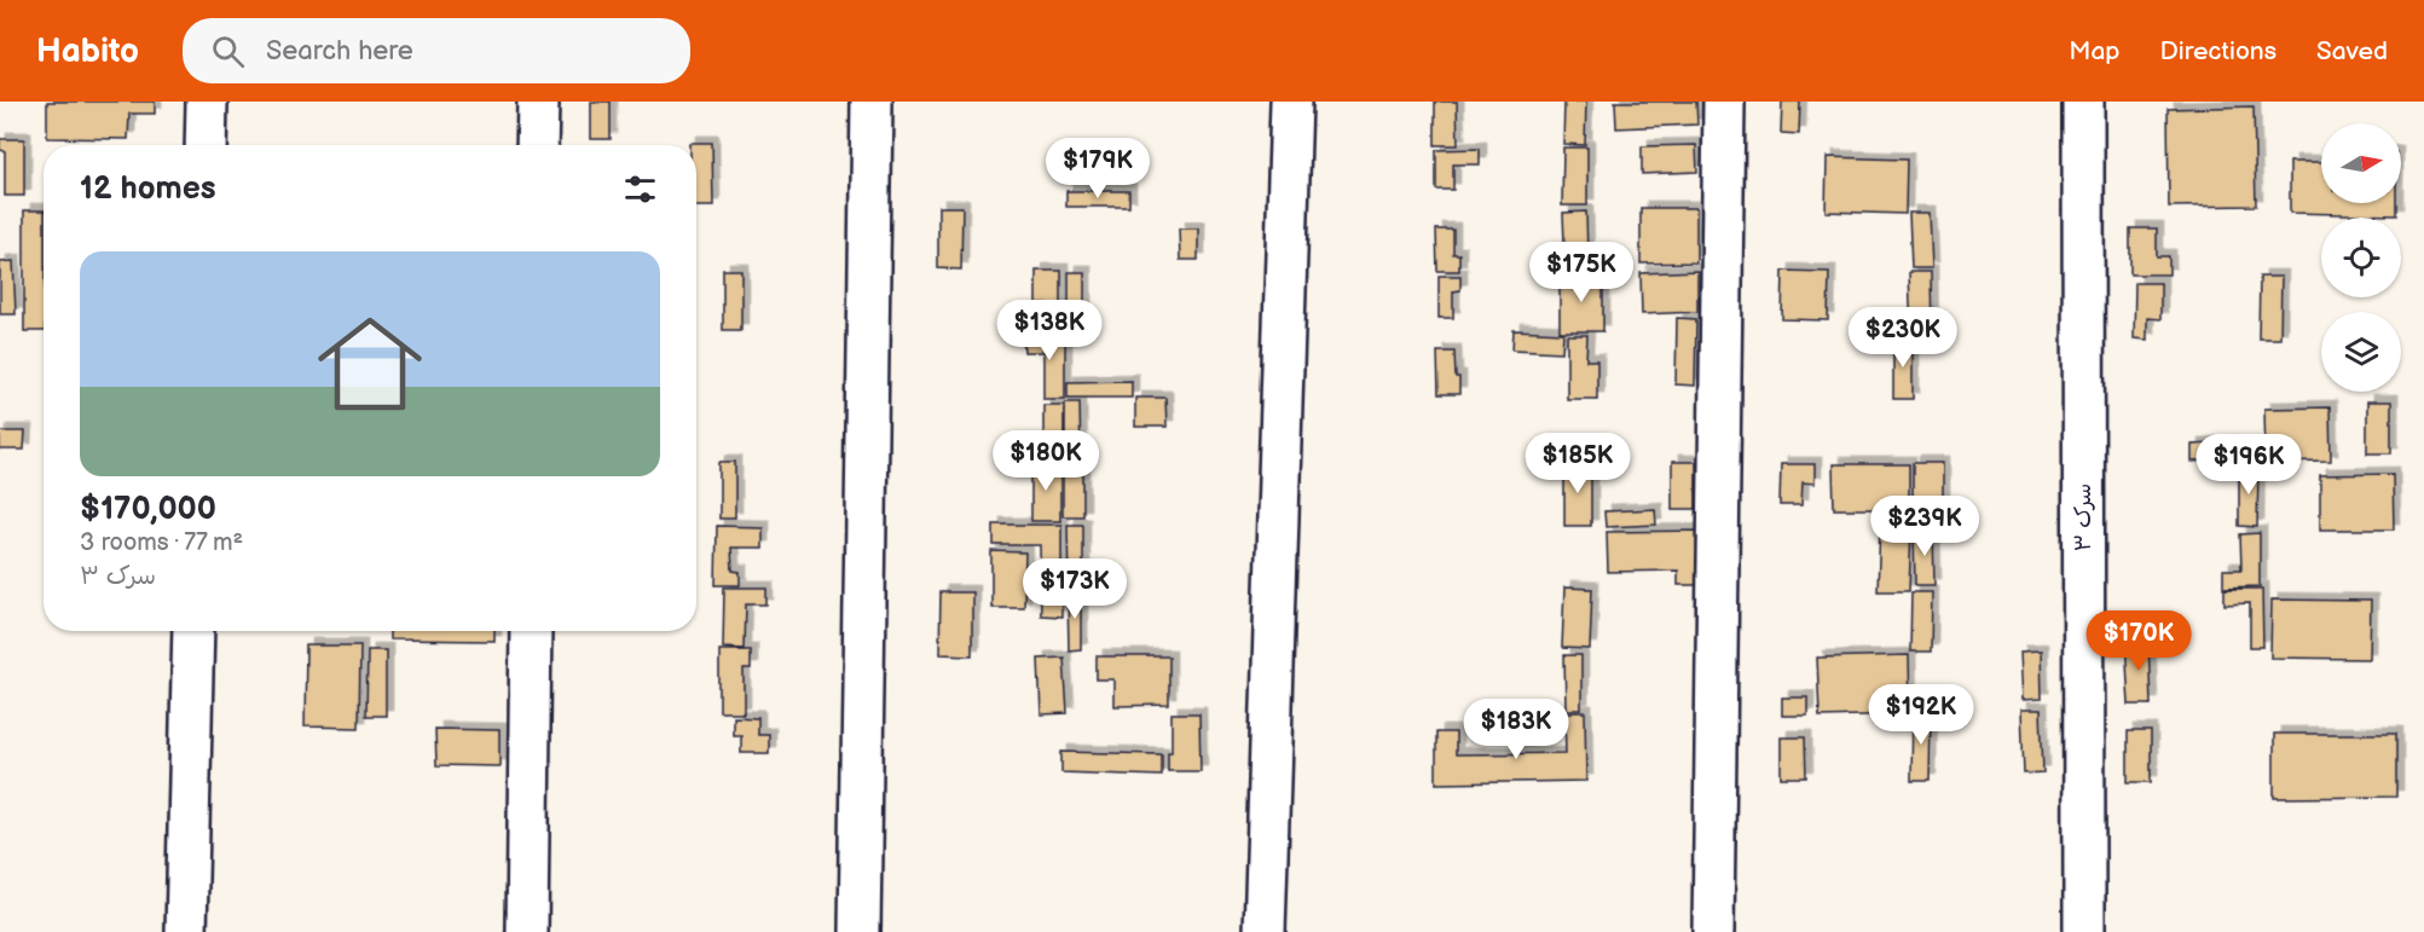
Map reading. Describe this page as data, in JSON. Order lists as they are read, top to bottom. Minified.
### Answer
{"streets":{"street":["سرک ۳"]},"north":"right","page":{"header":"Habito","search":"Search here","nav":["Map","Directions","Saved"],"price":["$179K","$175K","$138K","$230K","$180K","$185K","$196K","$239K","$173K","$170K","$192K","$183K"],"heading":"12 homes","list":[{"name":"$170,000","note":"3 rooms · 77 m² · سرک ۳"}]}}
